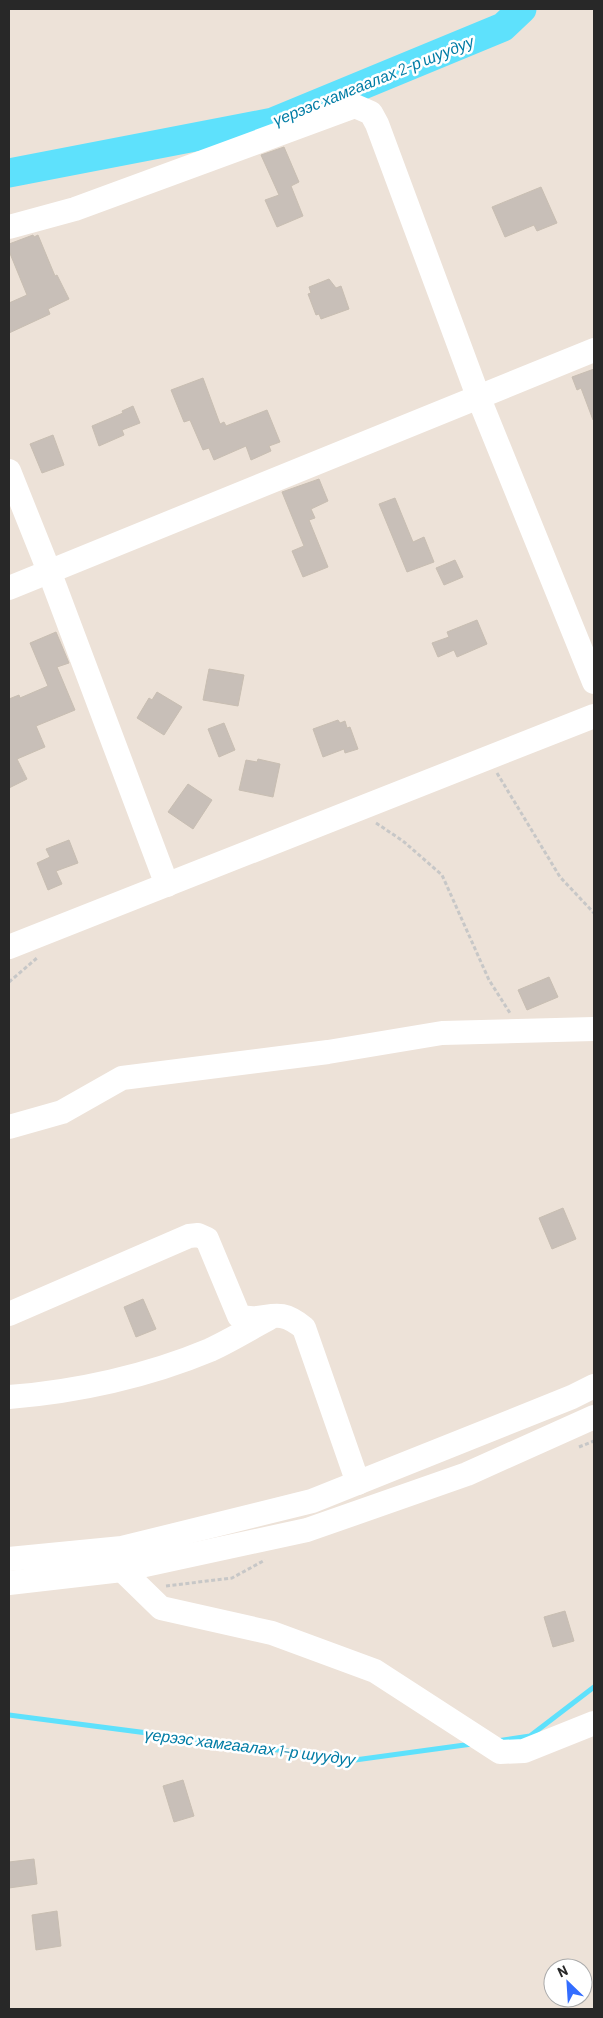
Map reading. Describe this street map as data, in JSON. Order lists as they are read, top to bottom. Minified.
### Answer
{"water":["үерээс хамгаалах 2-р шуудуу","үерээс хамгаалах 1-р шуудуу"],"north":"top left"}
